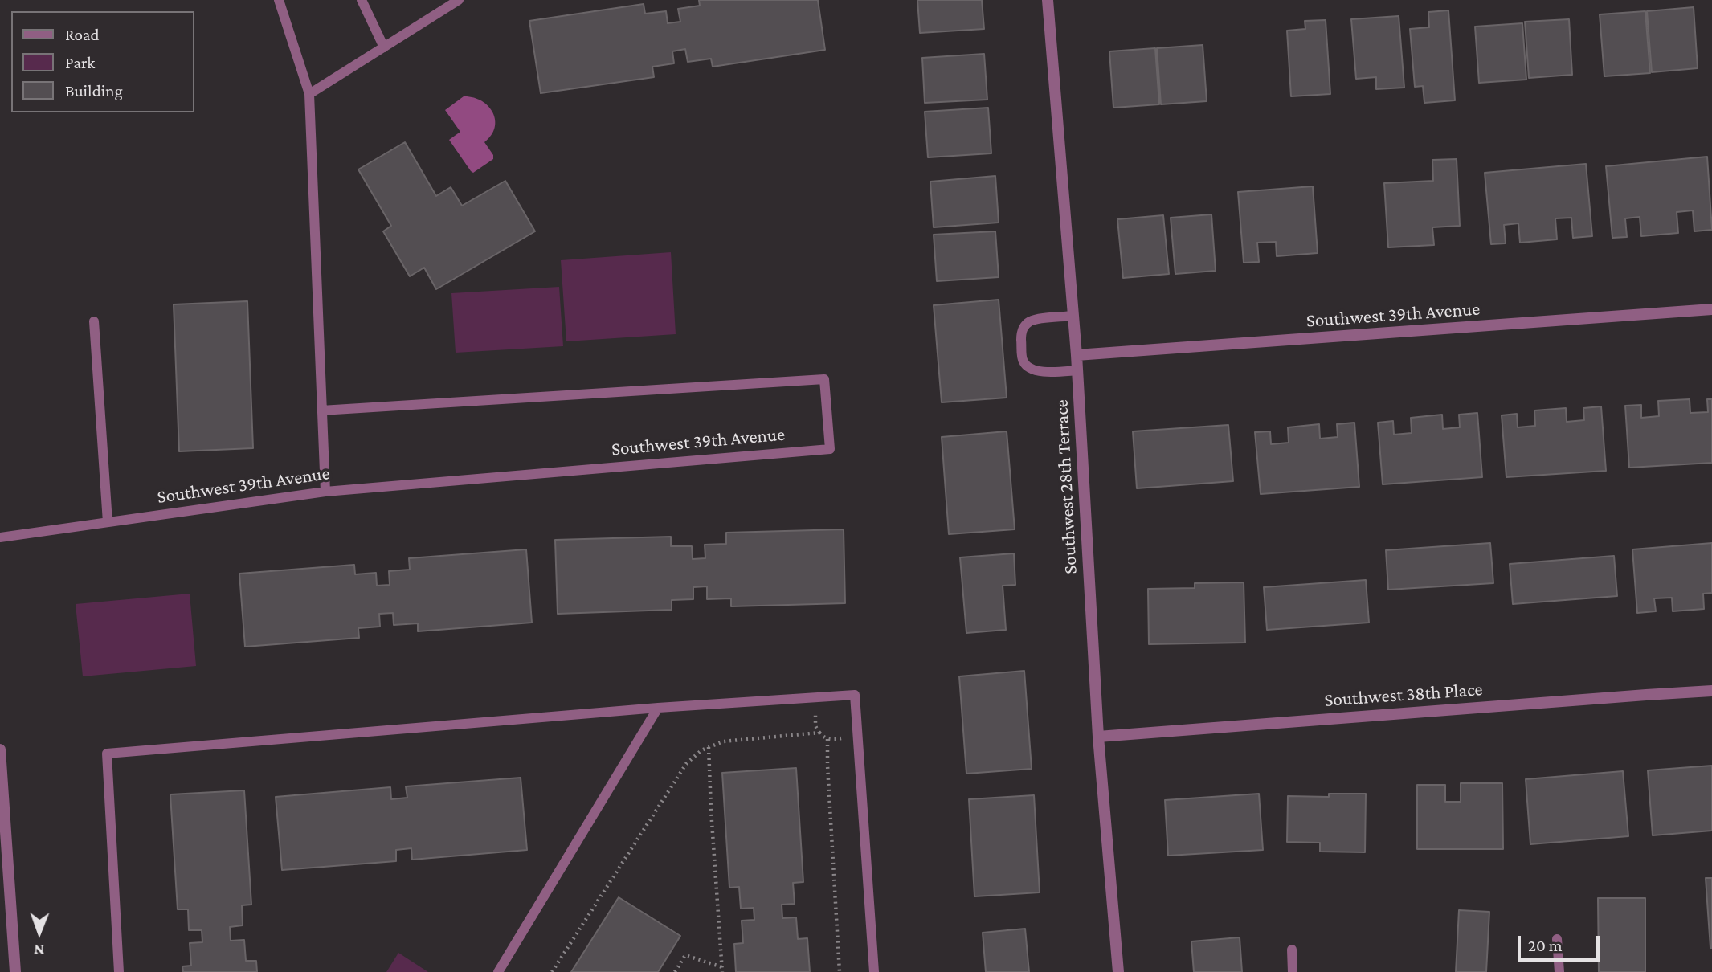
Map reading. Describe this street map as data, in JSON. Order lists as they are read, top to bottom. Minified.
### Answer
{"streets":{"street":["Southwest 39th Avenue","Southwest 28th Terrace","Southwest 38th Place"]},"crossings":[["Southwest 39th Avenue","Southwest 28th Terrace"],["Southwest 28th Terrace","Southwest 38th Place"]],"legend":["Road","Park","Building"],"scale_bar":"20 m","north":"bottom"}
